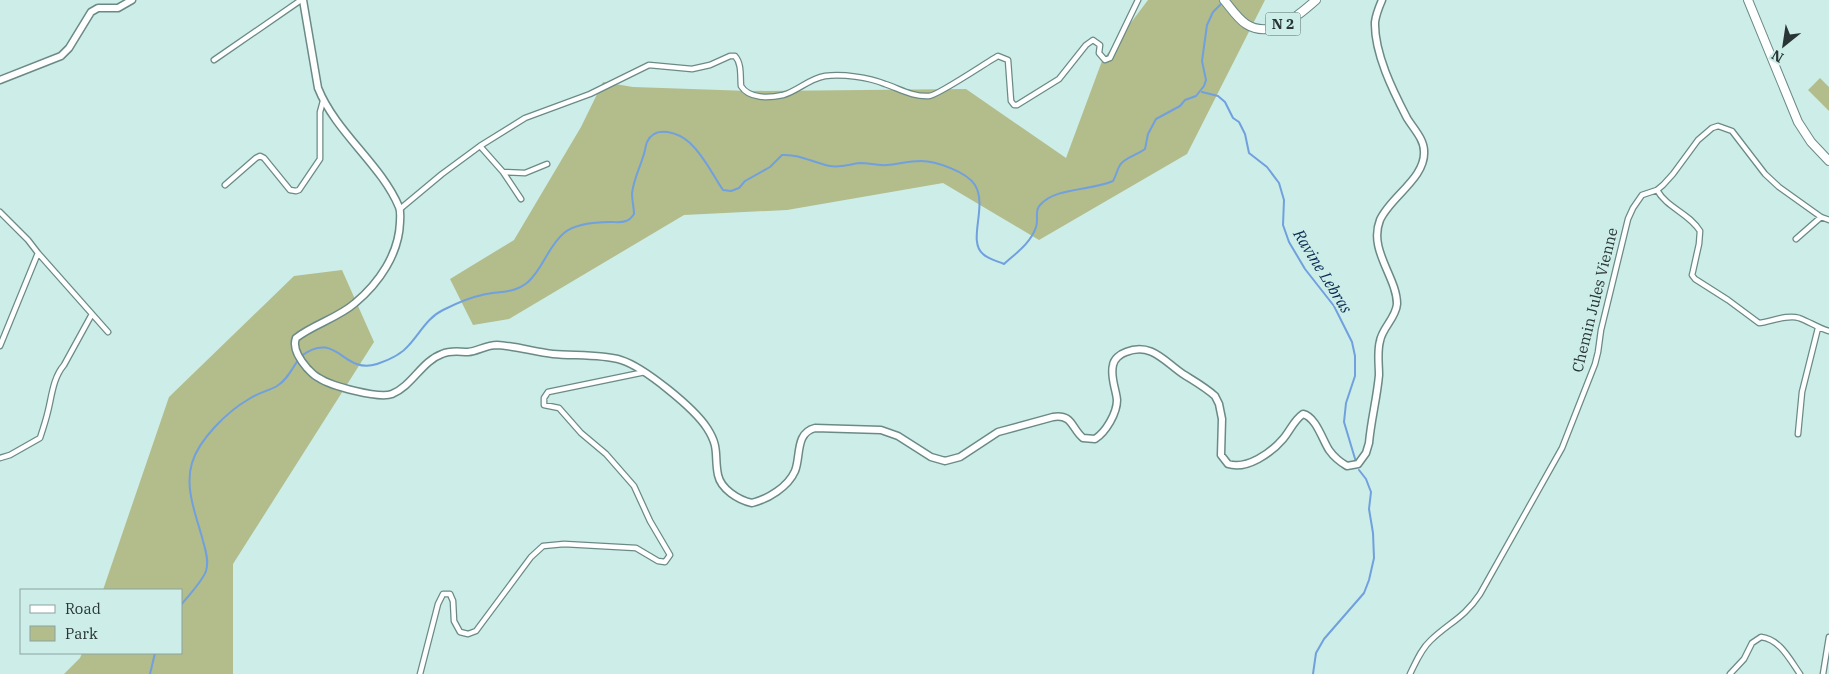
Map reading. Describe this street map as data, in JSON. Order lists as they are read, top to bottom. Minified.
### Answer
{"streets":{"main road":["N 2"],"street":["Chemin Jules Vienne"]},"water":["Ravine Lebras"],"legend":["Road","Park"],"north":"bottom left"}
